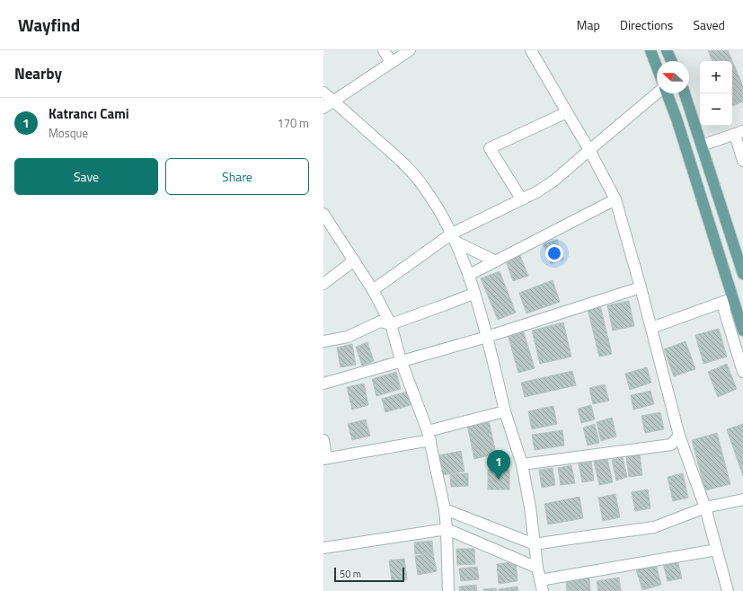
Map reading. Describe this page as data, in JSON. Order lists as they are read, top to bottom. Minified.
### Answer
{"scale_bar":"50 m","north":"left","page":{"header":"Wayfind","nav":["Map","Directions","Saved"],"heading":"Nearby","map_buttons":["+","−"],"list":[{"mark":"1","name":"Katrancı Cami","note":"Mosque","value":"170 m"}],"buttons":["Save","Share"],"pins":"1","scale":"50 m"}}
